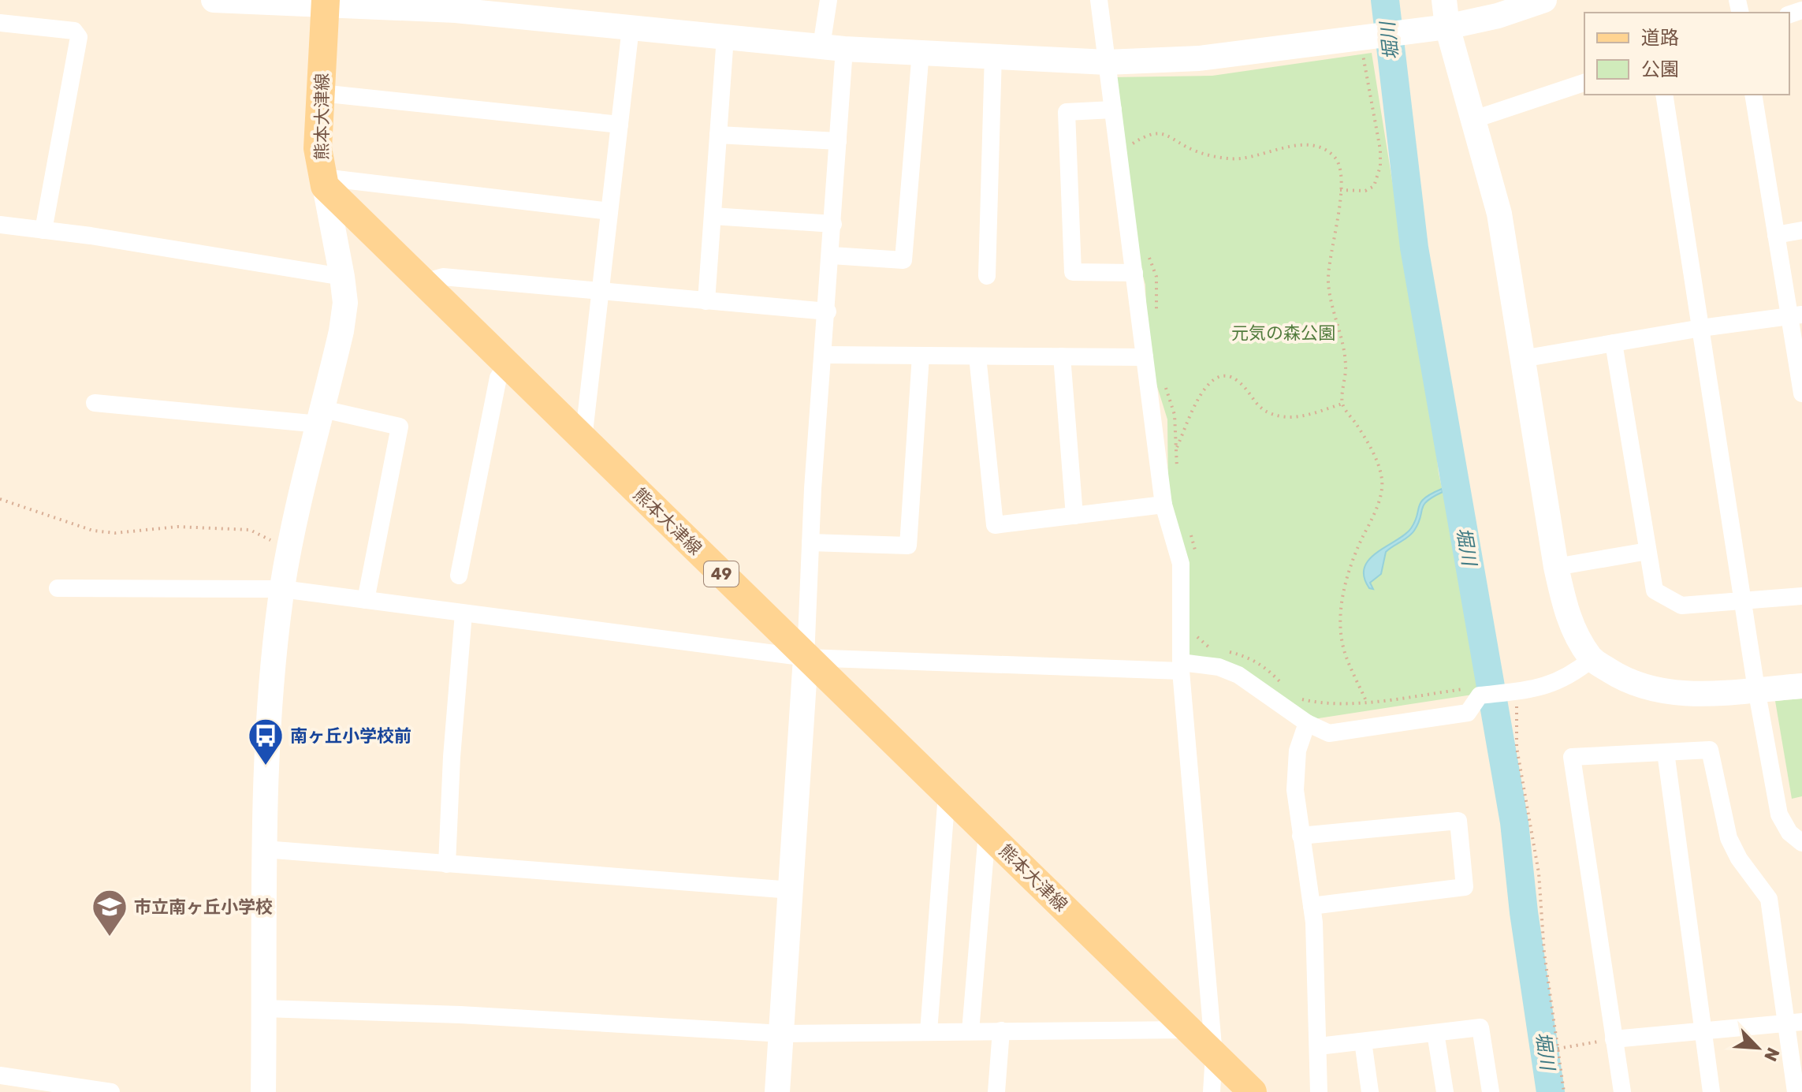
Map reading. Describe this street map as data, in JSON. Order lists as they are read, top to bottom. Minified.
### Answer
{"streets":{"main road":["熊本大津線","49"]},"water":["堀川"],"parks":["元気の森公園"],"places":{"bus stop":["南ヶ丘小学校前"],"school or university":["市立南ヶ丘小学校"]},"legend":["道路","公園"],"north":"bottom right"}
